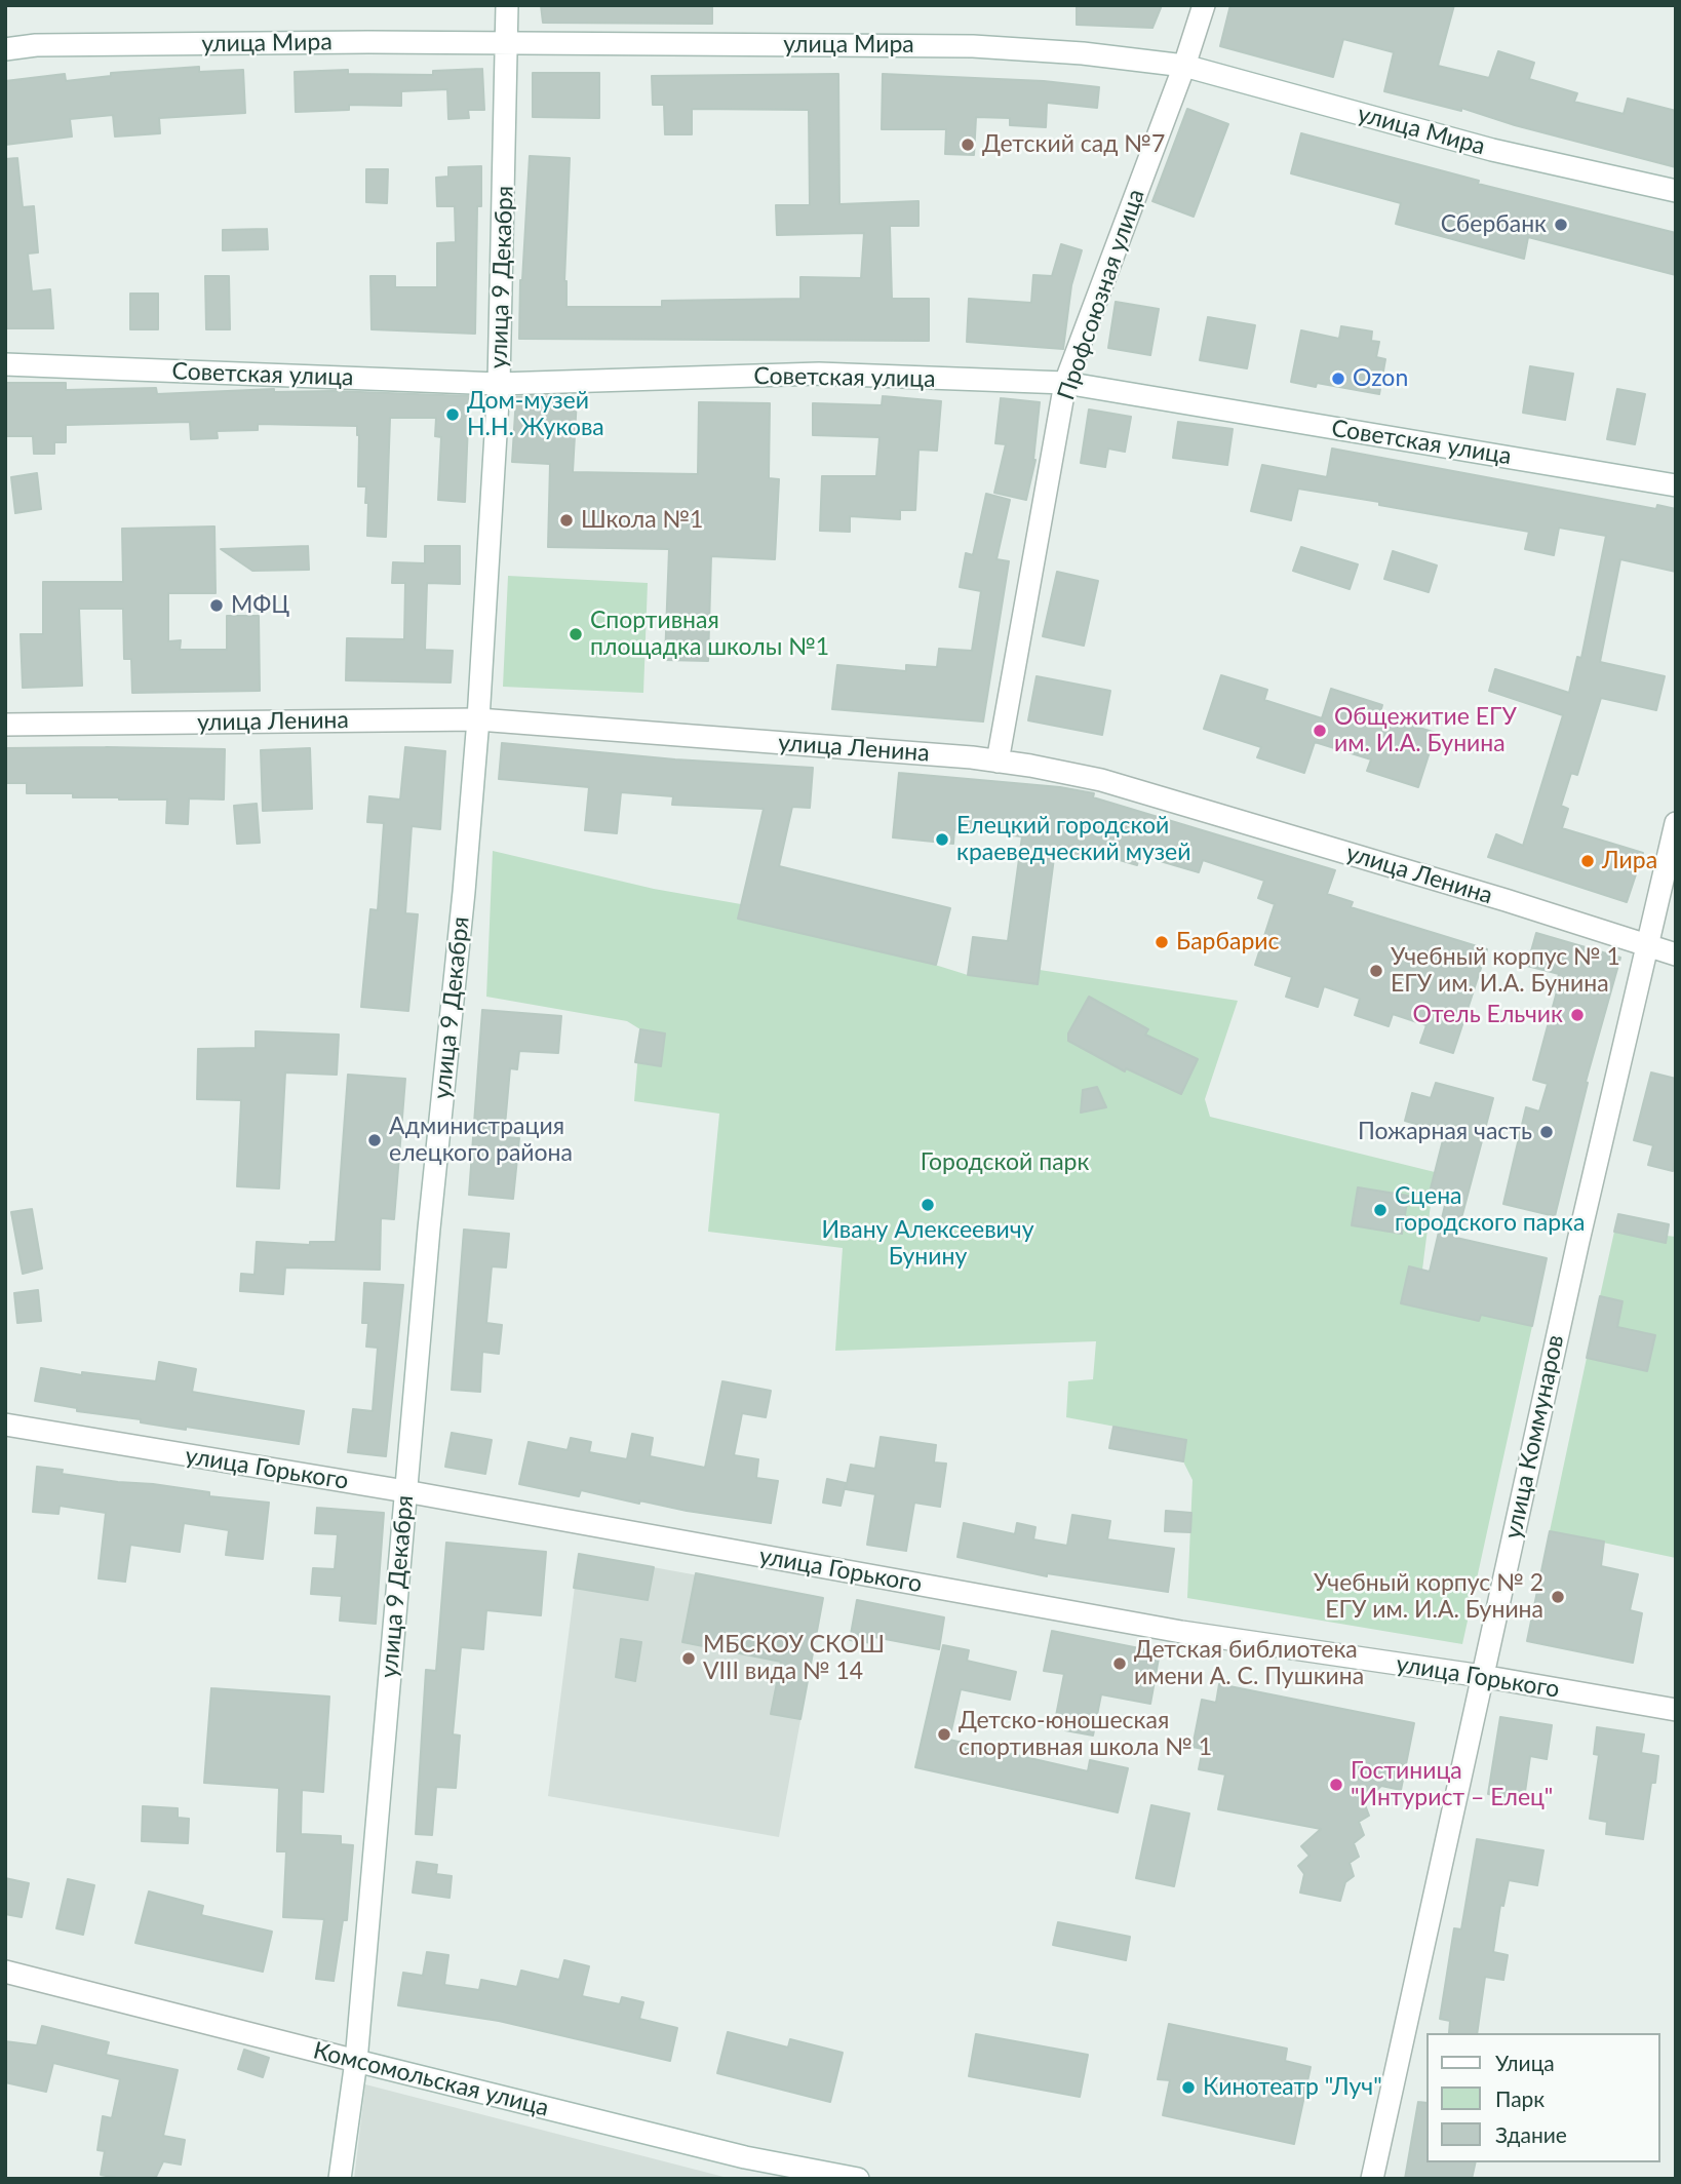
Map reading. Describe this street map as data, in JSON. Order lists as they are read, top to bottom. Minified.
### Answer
{"streets":{"street":["улица Мира","улица 9 Декабря","Профсоюзная улица","Советская улица","улица Ленина","улица Коммунаров","улица Горького","Комсомольская улица"]},"crossings":[["улица Мира","улица 9 Декабря"],["улица Мира","Профсоюзная улица"],["улица 9 Декабря","Советская улица"],["улица 9 Декабря","улица Ленина"],["улица 9 Декабря","улица Горького"],["улица 9 Декабря","Комсомольская улица"],["Профсоюзная улица","Советская улица"],["Профсоюзная улица","улица Ленина"],["улица Ленина","улица Коммунаров"],["улица Коммунаров","улица Горького"]],"parks":["Городской парк"],"places":["Детский сад №7","Сбербанк","Ozon","Дом-музей Н.Н. Жукова","Школа №1","МФЦ","Спортивная площадка школы №1","Общежитие ЕГУ им. И.А. Бунина","Елецкий городской краеведческий музей","Лира","Барбарис","Учебный корпус № 1 ЕГУ им. И.А. Бунина","Отель Ельчик","Пожарная часть","Администрация елецкого района","Ивану Алексеевичу Бунину","Сцена городского парка","Учебный корпус № 2 ЕГУ им. И.А. Бунина","МБСКОУ СКОШ VIII вида № 14","Детская библиотека имени А. С. Пушкина","Детско-юношеская спортивная школа № 1","Гостиница \"Интурист – Елец\"","Кинотеатр \"Луч\""],"legend":["Улица","Парк","Здание"]}
